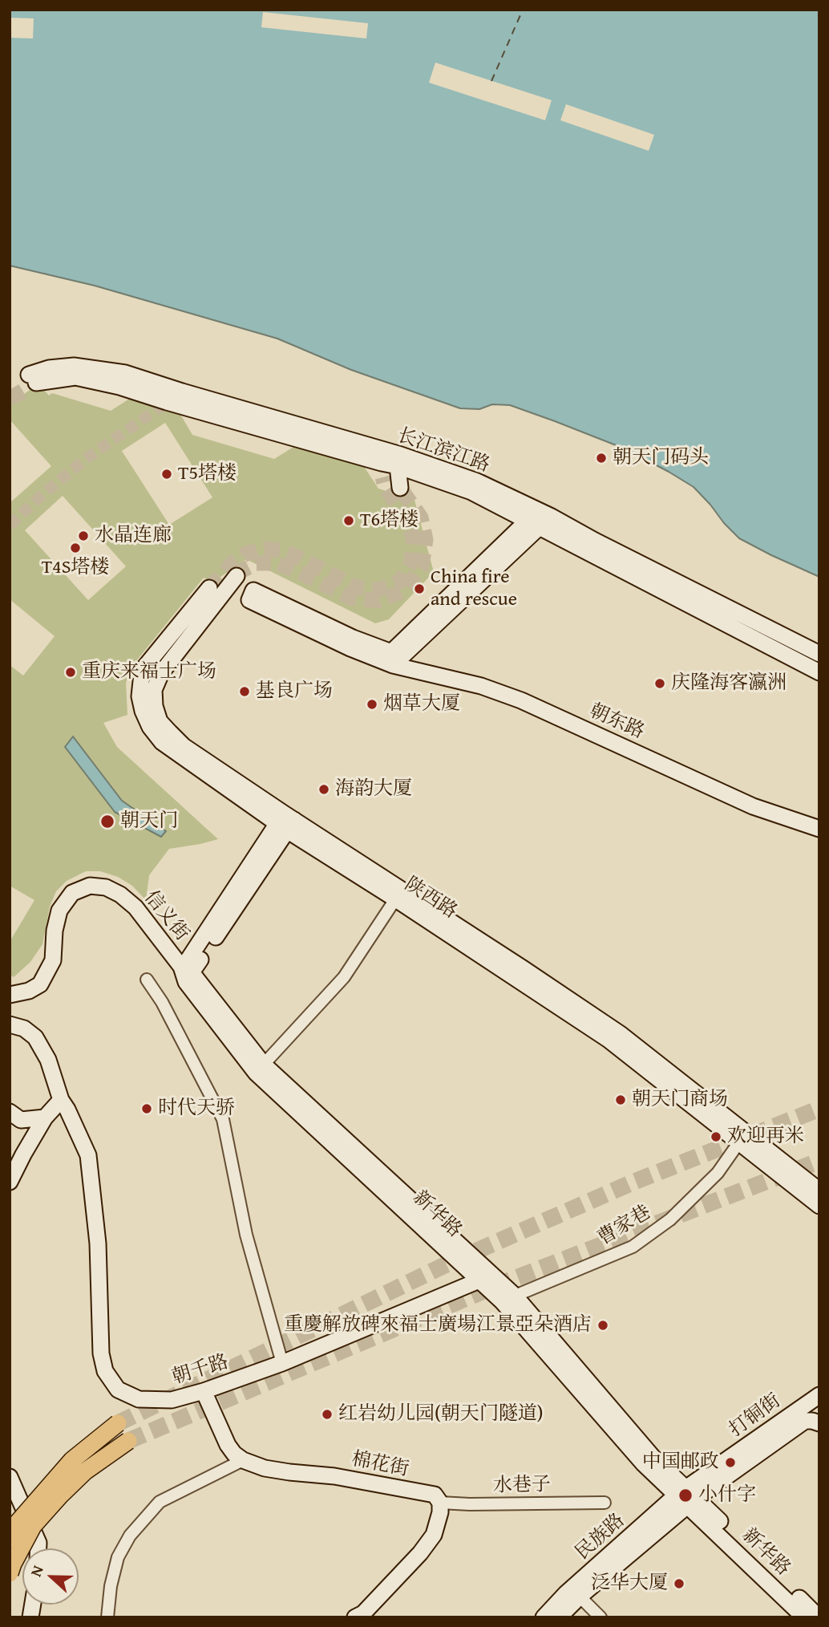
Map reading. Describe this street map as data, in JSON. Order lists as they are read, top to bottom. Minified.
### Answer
{"streets":{"main road":["长江滨江路","朝东路","陕西路","信义街","新华路","朝千路","打铜街","棉花街","民族路"],"street":["曹家巷","水巷子"]},"crossings":[["陕西路","曹家巷"],["信义街","新华路"],["新华路","曹家巷"],["新华路","朝千路"],["新华路","打铜街"],["新华路","民族路"],["打铜街","民族路"],["棉花街","水巷子"]],"places":["朝天门码头","T5塔楼","T6塔楼","水晶连廊","T4S塔楼","China fire and rescue","重庆来福士广场","庆隆海客瀛洲","基良广场","烟草大厦","海韵大厦","朝天门","朝天门商场","时代天骄","欢迎再米","重慶解放碑來福士廣場江景亞朵酒店","红岩幼儿园(朝天门隧道)","中国邮政","小什字","泛华大厦"],"north":"left"}
